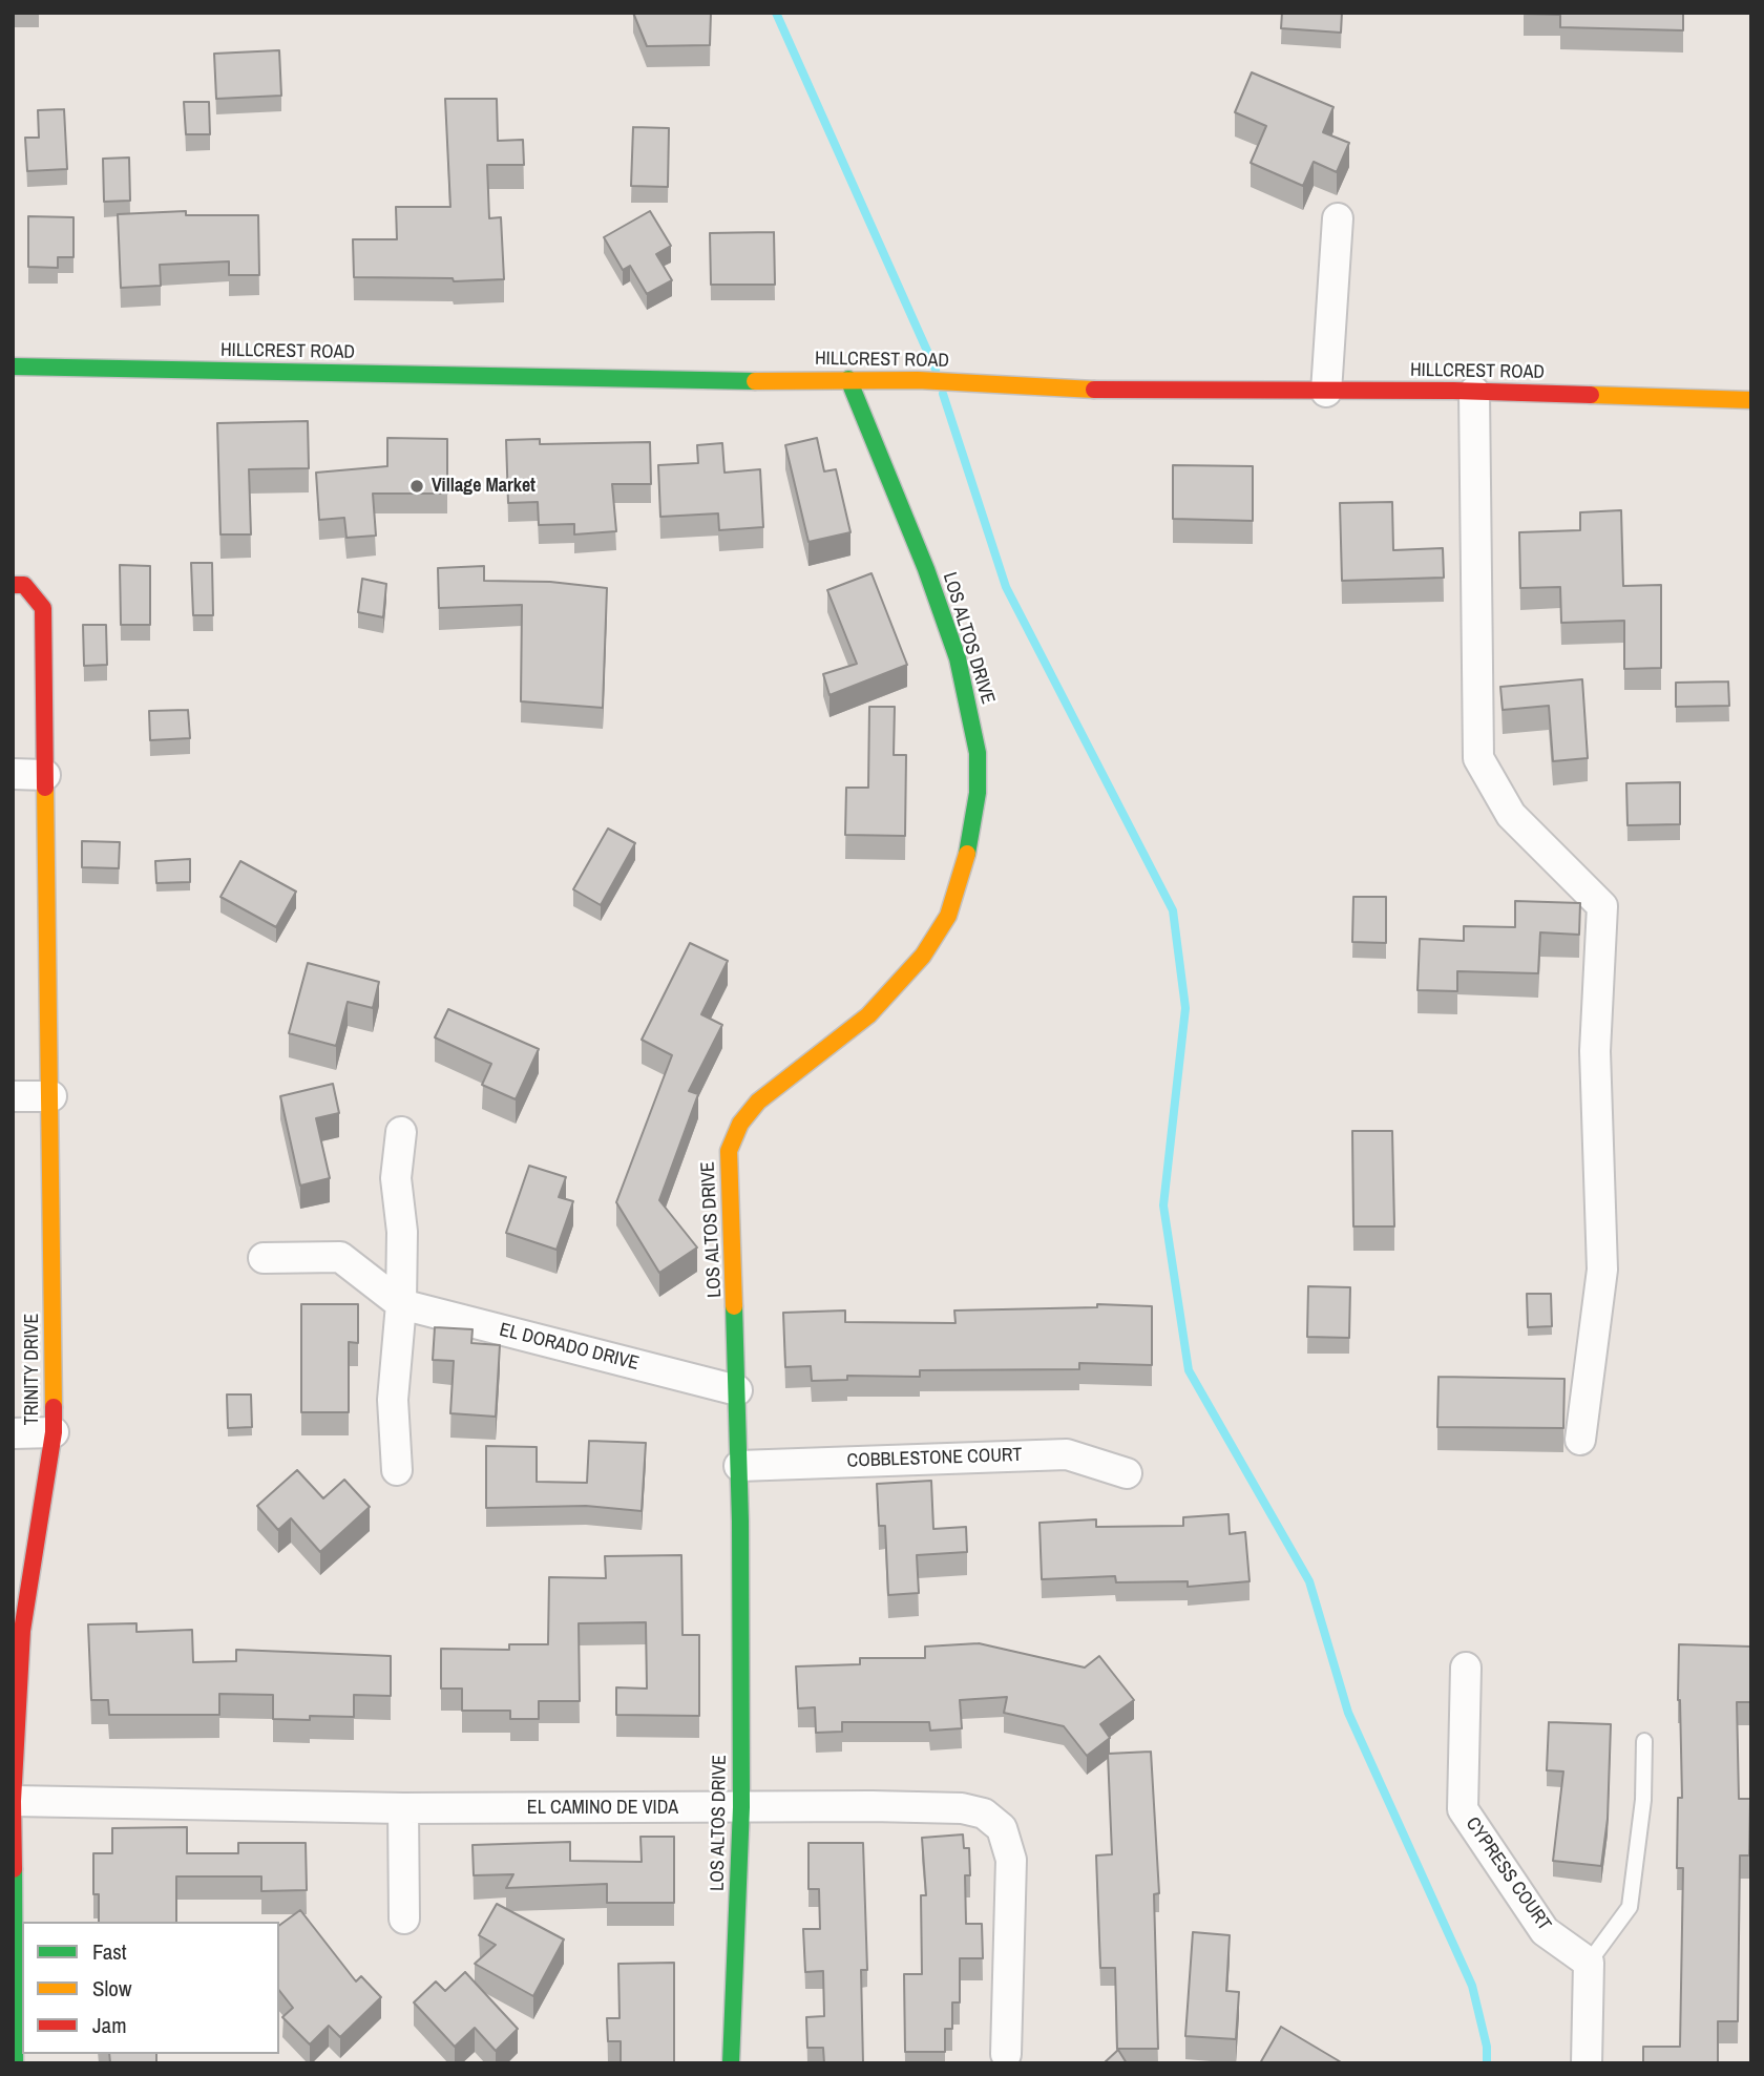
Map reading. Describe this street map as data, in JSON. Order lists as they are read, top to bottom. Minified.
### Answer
{"streets":{"street":["HILLCREST ROAD","LOS ALTOS DRIVE","EL DORADO DRIVE","TRINITY DRIVE","COBBLESTONE COURT","EL CAMINO DE VIDA","CYPRESS COURT"]},"crossings":[["HILLCREST ROAD","LOS ALTOS DRIVE"],["LOS ALTOS DRIVE","EL DORADO DRIVE"],["LOS ALTOS DRIVE","COBBLESTONE COURT"],["LOS ALTOS DRIVE","EL CAMINO DE VIDA"],["TRINITY DRIVE","EL CAMINO DE VIDA"]],"places":["Village Market"],"legend":["Fast","Slow","Jam"]}
